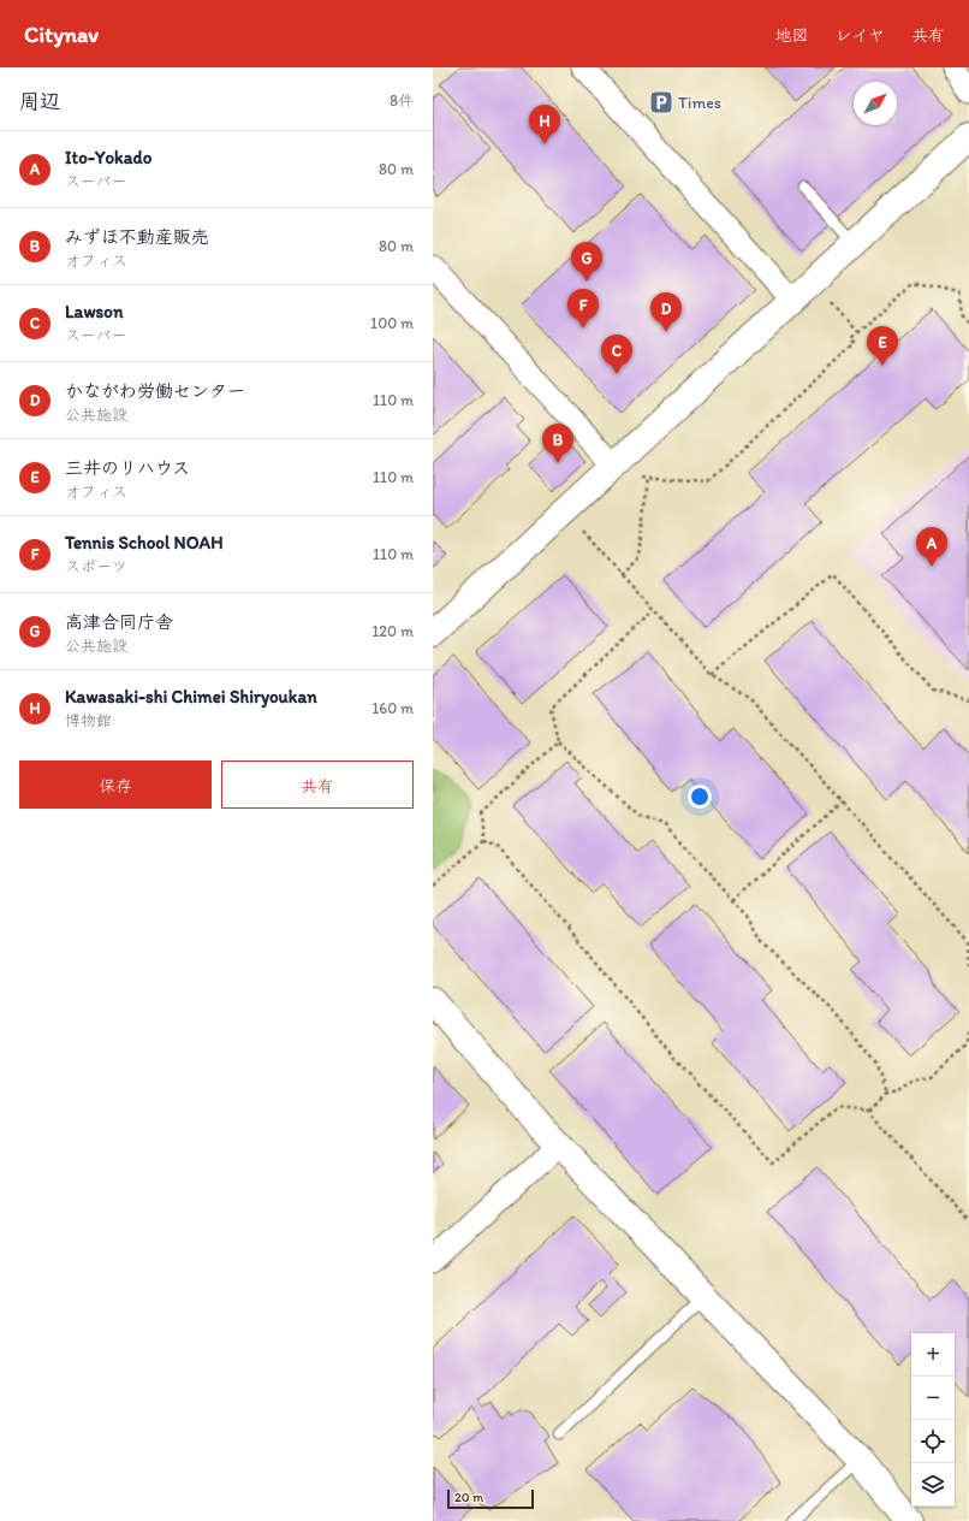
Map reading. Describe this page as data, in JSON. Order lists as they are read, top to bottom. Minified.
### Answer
{"places":{"parking":["Times"]},"scale_bar":"20 m","north":"top right","page":{"header":"Citynav","nav":["地図","レイヤ","共有"],"heading":["周辺","8件"],"pins":["H","G","F","D","E","C","B","A"],"list":[{"mark":"A","name":"Ito-Yokado","note":"スーパー","value":"80 m"},{"mark":"B","name":"みずほ不動産販売","note":"オフィス","value":"80 m"},{"mark":"C","name":"Lawson","note":"スーパー","value":"100 m"},{"mark":"D","name":"かながわ労働センター","note":"公共施設","value":"110 m"},{"mark":"E","name":"三井のリハウス","note":"オフィス","value":"110 m"},{"mark":"F","name":"Tennis School NOAH","note":"スポーツ","value":"110 m"},{"mark":"G","name":"高津合同庁舎","note":"公共施設","value":"120 m"},{"mark":"H","name":"Kawasaki-shi Chimei Shiryoukan","note":"博物館","value":"160 m"}],"buttons":["保存","共有"],"map_buttons":["+","−"],"scale":"20 m"}}
